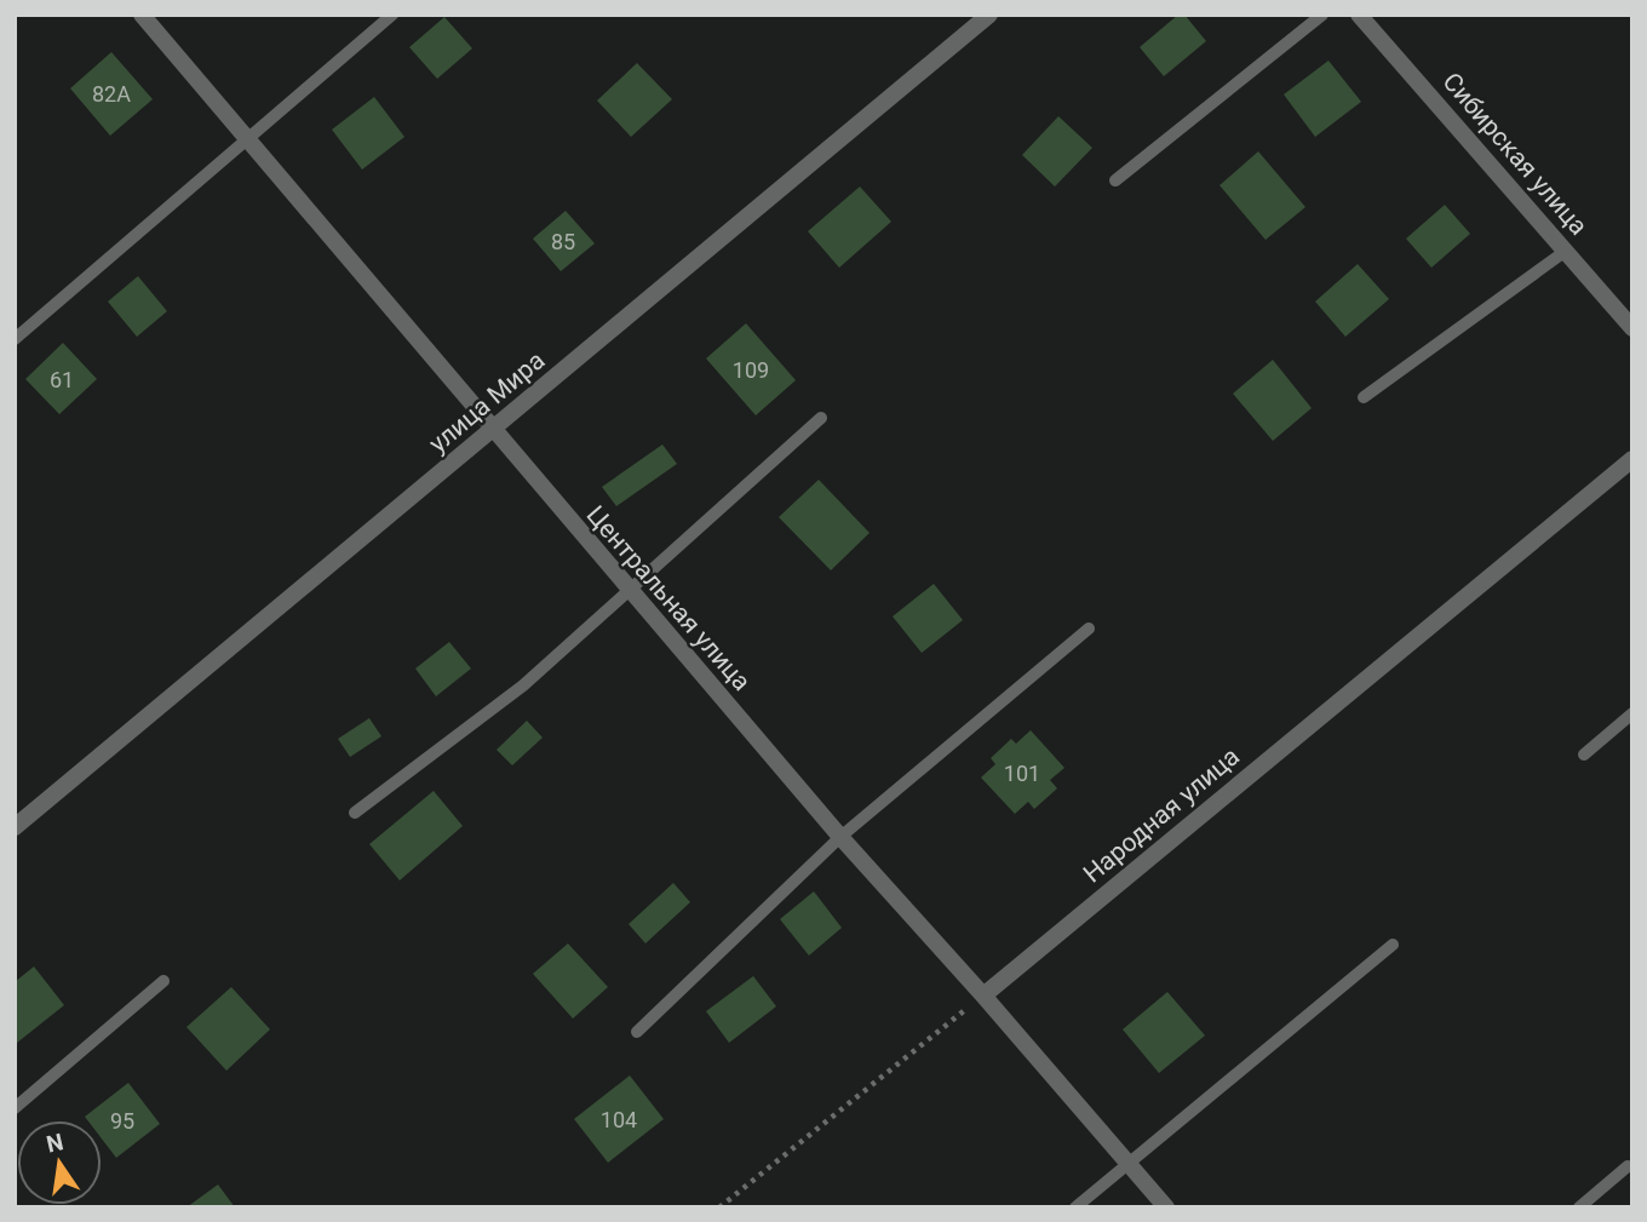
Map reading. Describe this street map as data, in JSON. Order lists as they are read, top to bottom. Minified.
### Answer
{"streets":{"street":["Сибирская улица","улица Мира","Центральная улица","Народная улица"]},"crossings":[["улица Мира","Центральная улица"],["Центральная улица","Народная улица"]],"house_numbers":["82А","85","109","61","101","104","95"],"north":"top"}
